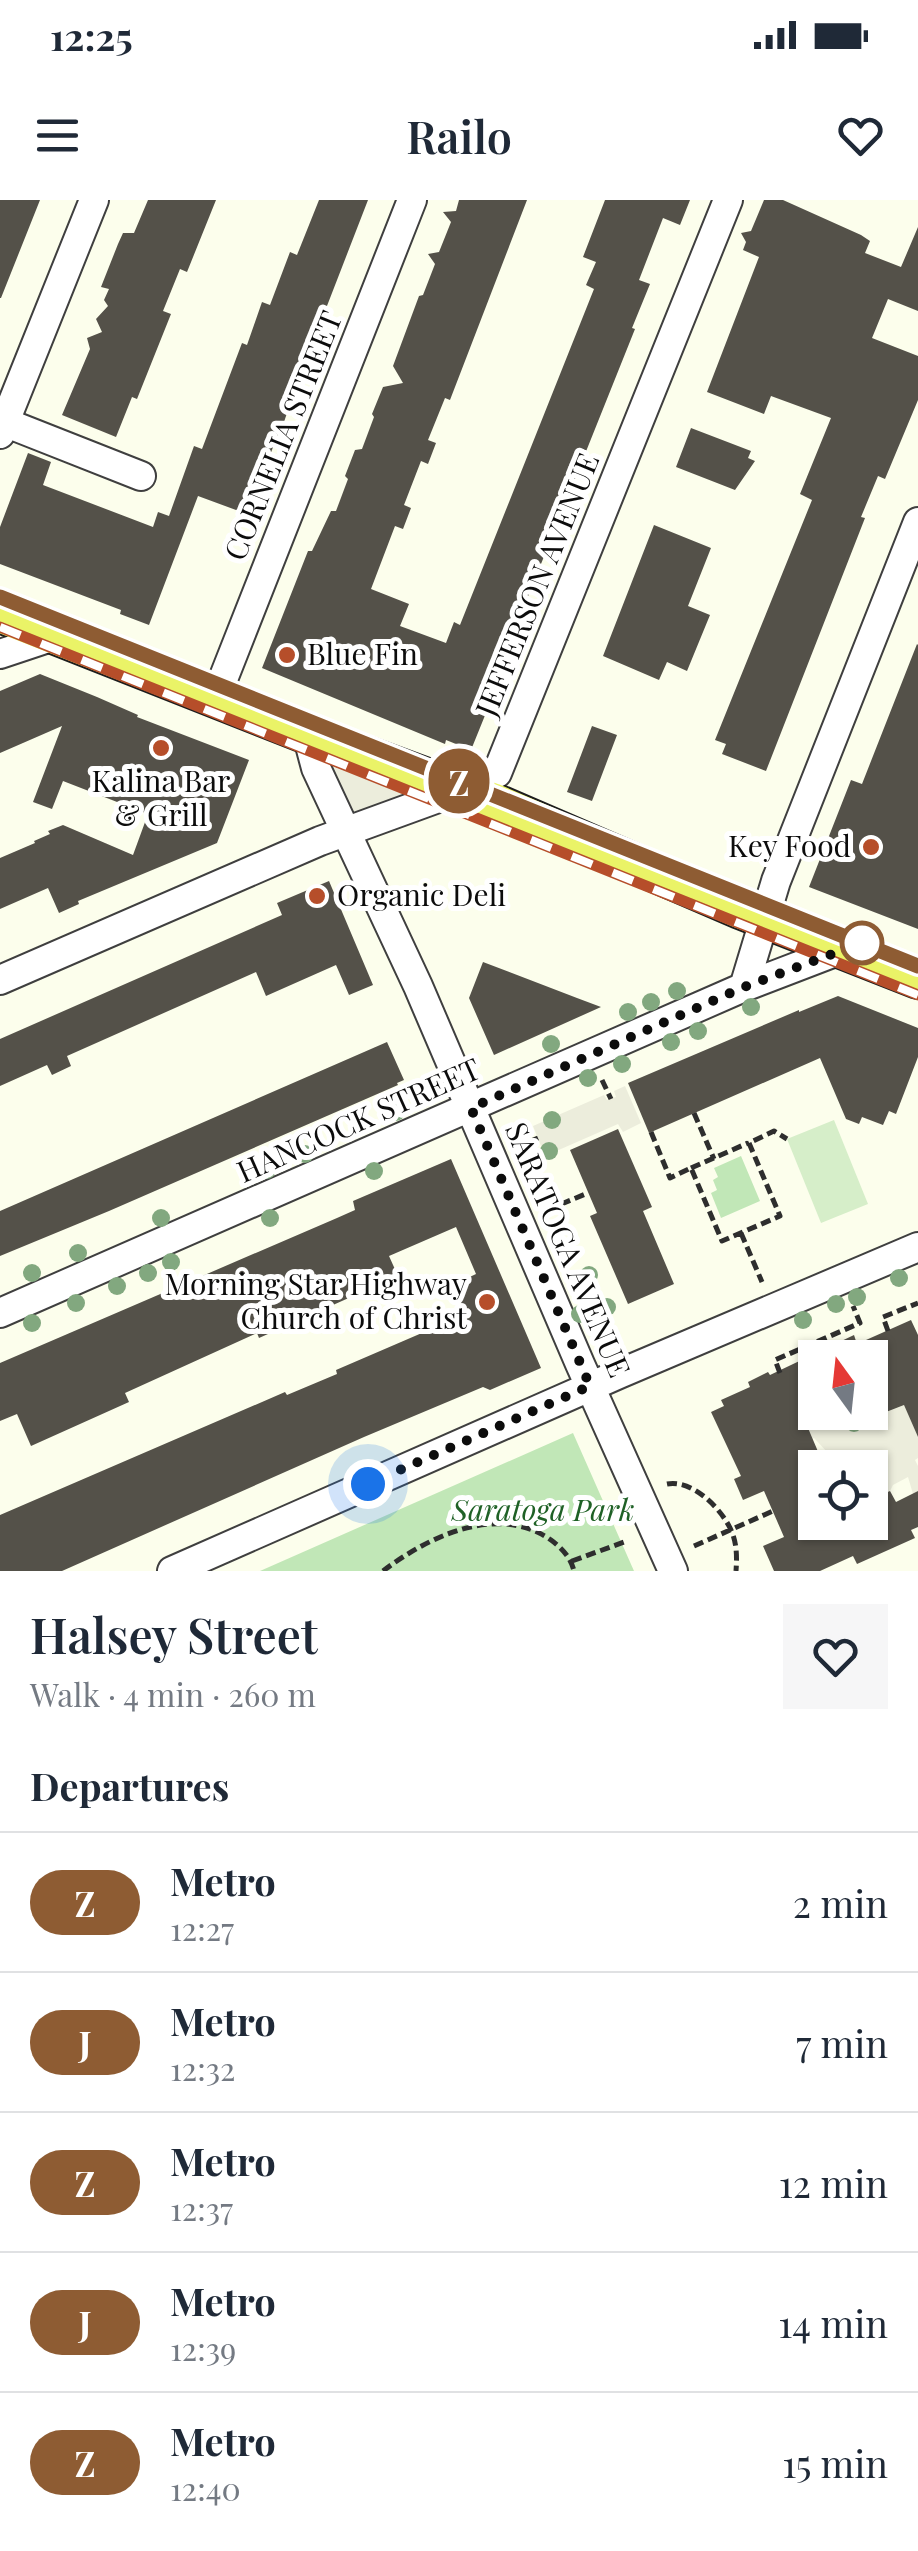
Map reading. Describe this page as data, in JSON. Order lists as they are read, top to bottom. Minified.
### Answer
{"streets":{"street":["CORNELIA STREET","JEFFERSON AVENUE","HANCOCK STREET","SARATOGA AVENUE"]},"crossings":[["JEFFERSON AVENUE","SARATOGA AVENUE"],["HANCOCK STREET","SARATOGA AVENUE"]],"parks":["Saratoga Park"],"places":["Blue Fin","Kalina Bar & Grill","Key Food","Organic Deli","Morning Star Highway Church of Christ"],"lines":["metro line Z"],"north":"top","page":{"status":"12:25","header":"Railo","on_map":"Z","heading":[["Halsey Street","Walk · 4 min · 260 m"],"Departures"],"list":[{"mark":"Z","name":"Metro","note":"12:27","value":"2 min"},{"mark":"J","name":"Metro","note":"12:32","value":"7 min"},{"mark":"Z","name":"Metro","note":"12:37","value":"12 min"},{"mark":"J","name":"Metro","note":"12:39","value":"14 min"},{"mark":"Z","name":"Metro","note":"12:40","value":"15 min"}]}}
